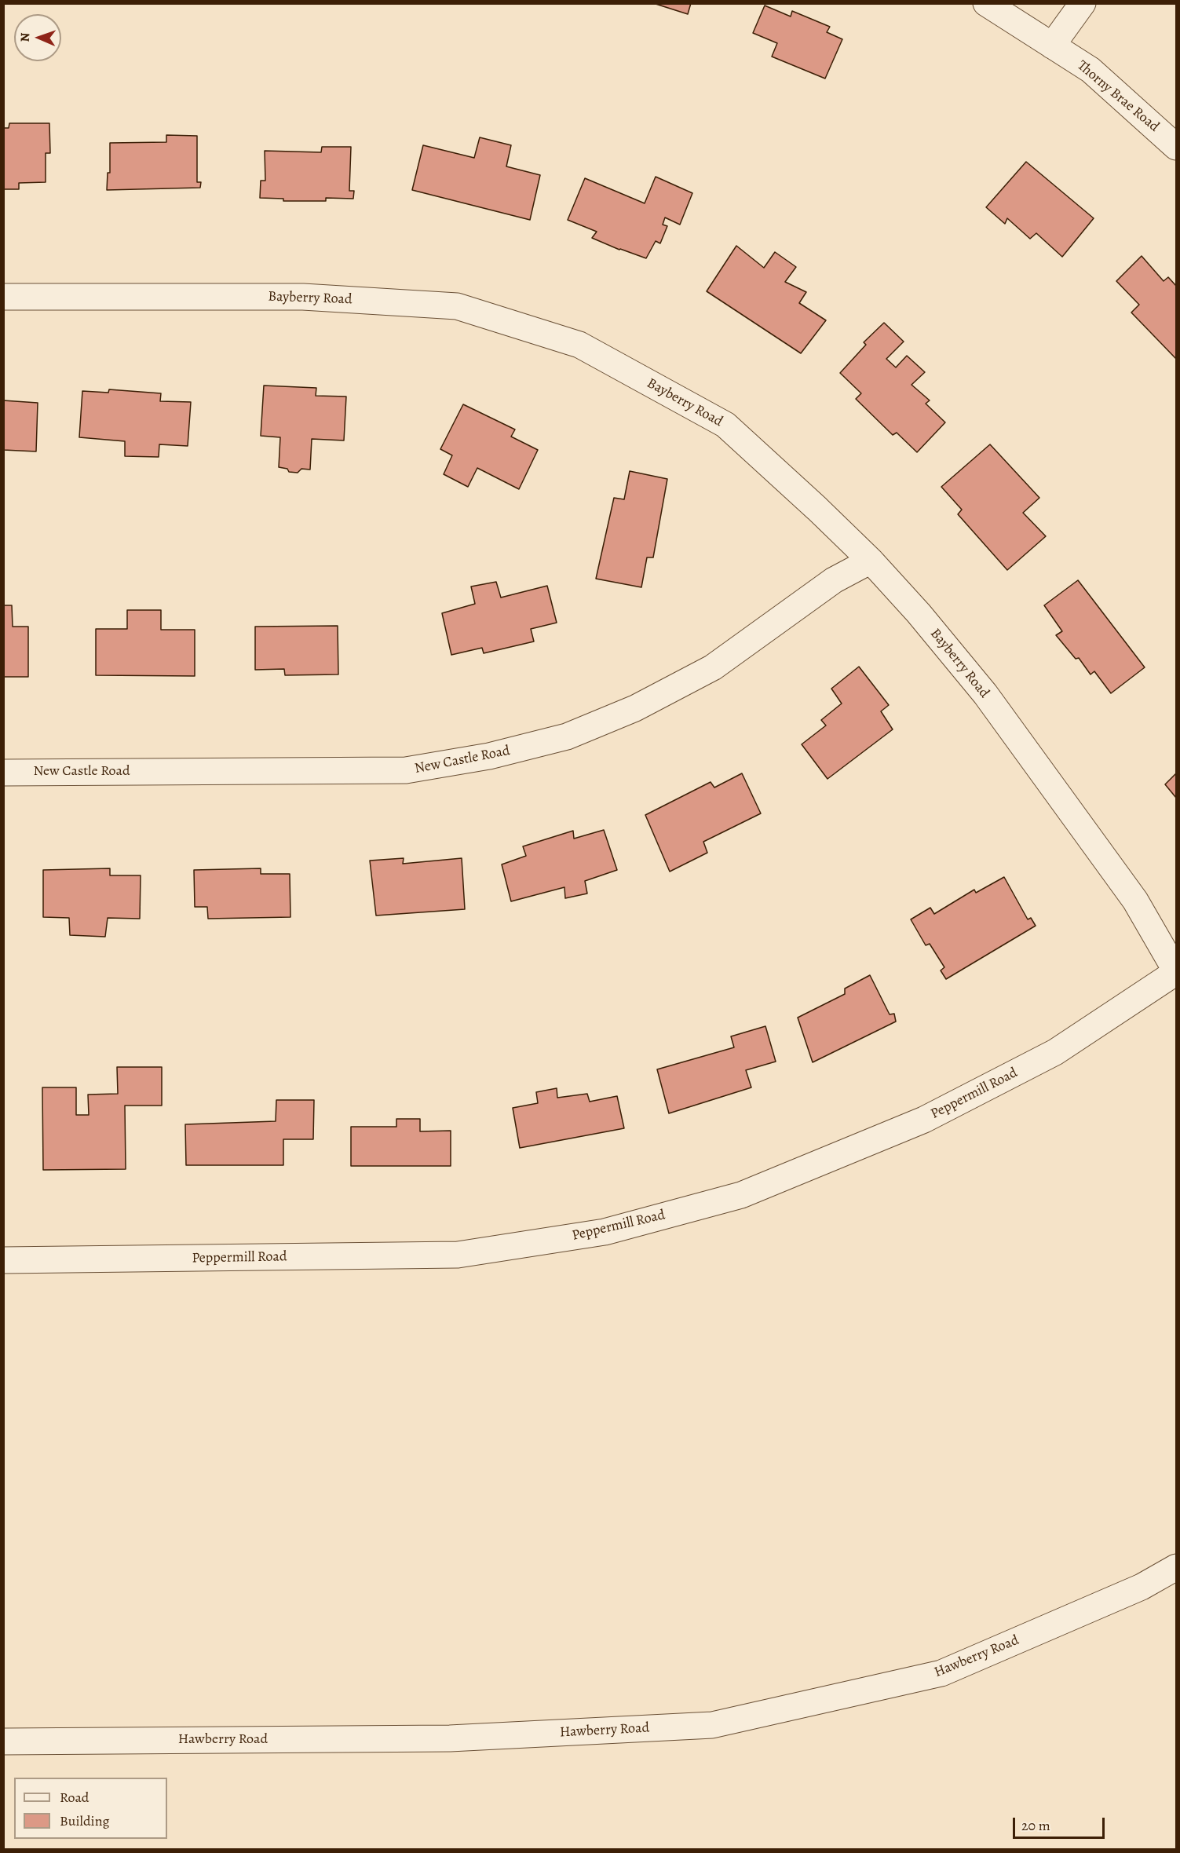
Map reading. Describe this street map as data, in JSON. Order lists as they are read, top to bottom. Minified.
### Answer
{"streets":{"street":["Thorny Brae Road","Bayberry Road","New Castle Road","Peppermill Road","Hawberry Road"]},"crossings":[["Bayberry Road","New Castle Road"],["Bayberry Road","Peppermill Road"]],"legend":["Road","Building"],"scale_bar":"20 m","north":"left"}
